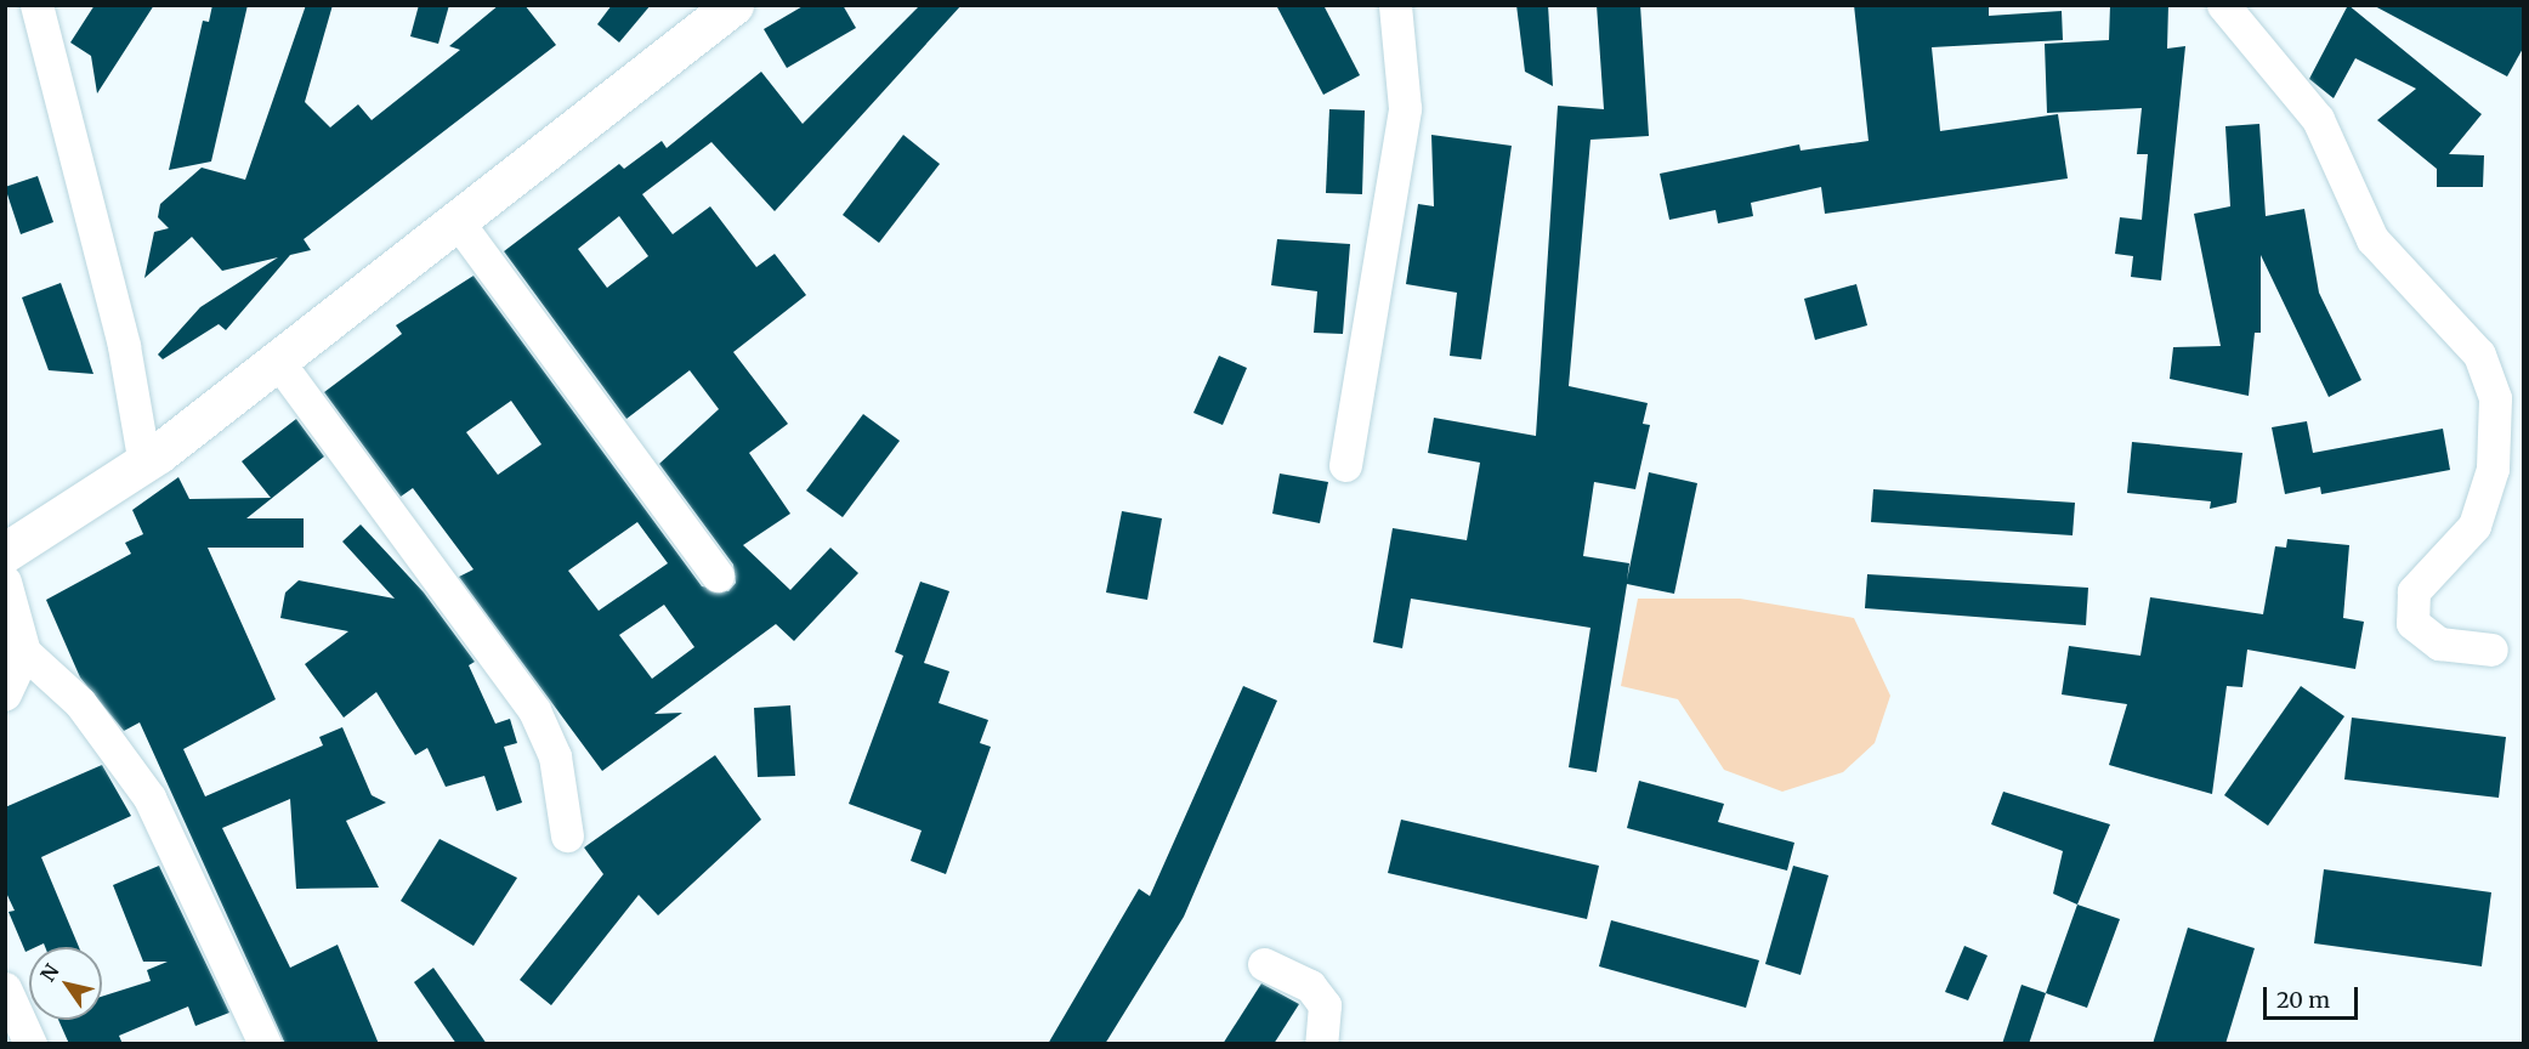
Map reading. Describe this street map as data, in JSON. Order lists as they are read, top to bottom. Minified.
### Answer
{"scale_bar":"20 m","north":"top left"}
